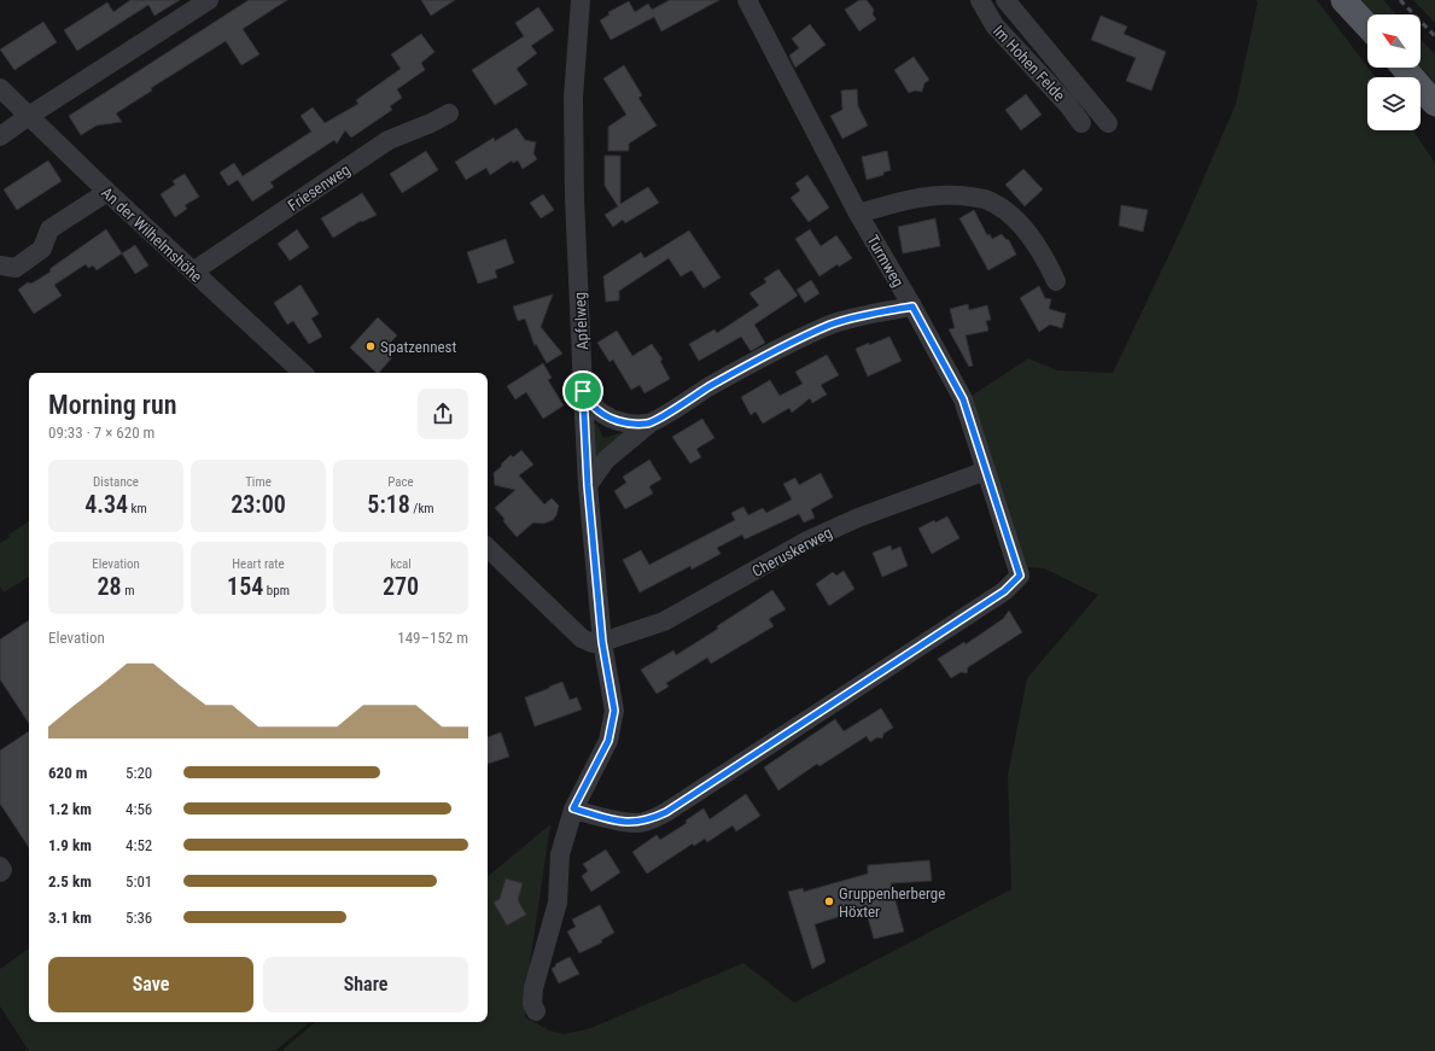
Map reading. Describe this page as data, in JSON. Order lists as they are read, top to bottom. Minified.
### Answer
{"streets":{"street":["Im Hohen Felde","Friesenweg","An der Wilhelmshöhe","Turmweg","Apfelweg","Cheruskerweg"]},"crossings":[["Friesenweg","An der Wilhelmshöhe"],["Turmweg","Cheruskerweg"],["Apfelweg","Cheruskerweg"]],"places":["Spatzennest","Gruppenherberge Höxter"],"north":"top left","page":{"heading":["Morning run","09:33 · 7 × 620 m"],"stats":[["Distance","4.34 km"],["Time","23:00"],["Pace","5:18 /km"],["Elevation","28 m"],["Heart rate","154 bpm"],["kcal","270"]],"chart":["Elevation","149–152 m"],"list":[{"name":"620 m","note":"5:20"},{"name":"1.2 km","note":"4:56"},{"name":"1.9 km","note":"4:52"},{"name":"2.5 km","note":"5:01"},{"name":"3.1 km","note":"5:36"}],"buttons":["Save","Share"]}}
